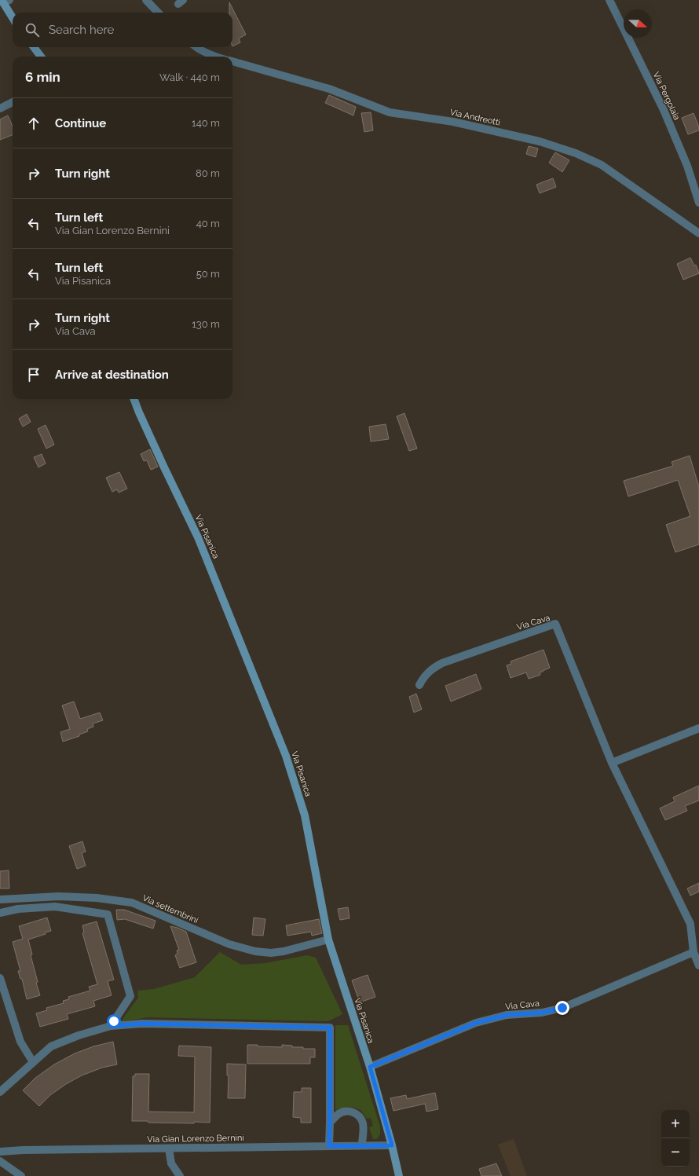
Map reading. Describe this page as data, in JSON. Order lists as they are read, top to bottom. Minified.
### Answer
{"streets":{"street":["Via Pergolaia","Via Andreotti","Via Pisanica","Via Cava","Via settembrini","Via Gian Lorenzo Bernini"]},"crossings":[["Via Pisanica","Via Cava"],["Via Pisanica","Via settembrini"],["Via Pisanica","Via Gian Lorenzo Bernini"]],"north":"right","page":{"search":"Search here","heading":["6 min","Walk · 440 m"],"list":[["Continue","140 m"],["Turn right","80 m"],["Turn left","Via Gian Lorenzo Bernini","40 m"],["Turn left","Via Pisanica","50 m"],["Turn right","Via Cava","130 m"],"Arrive at destination"],"map_buttons":["+","−"]}}
